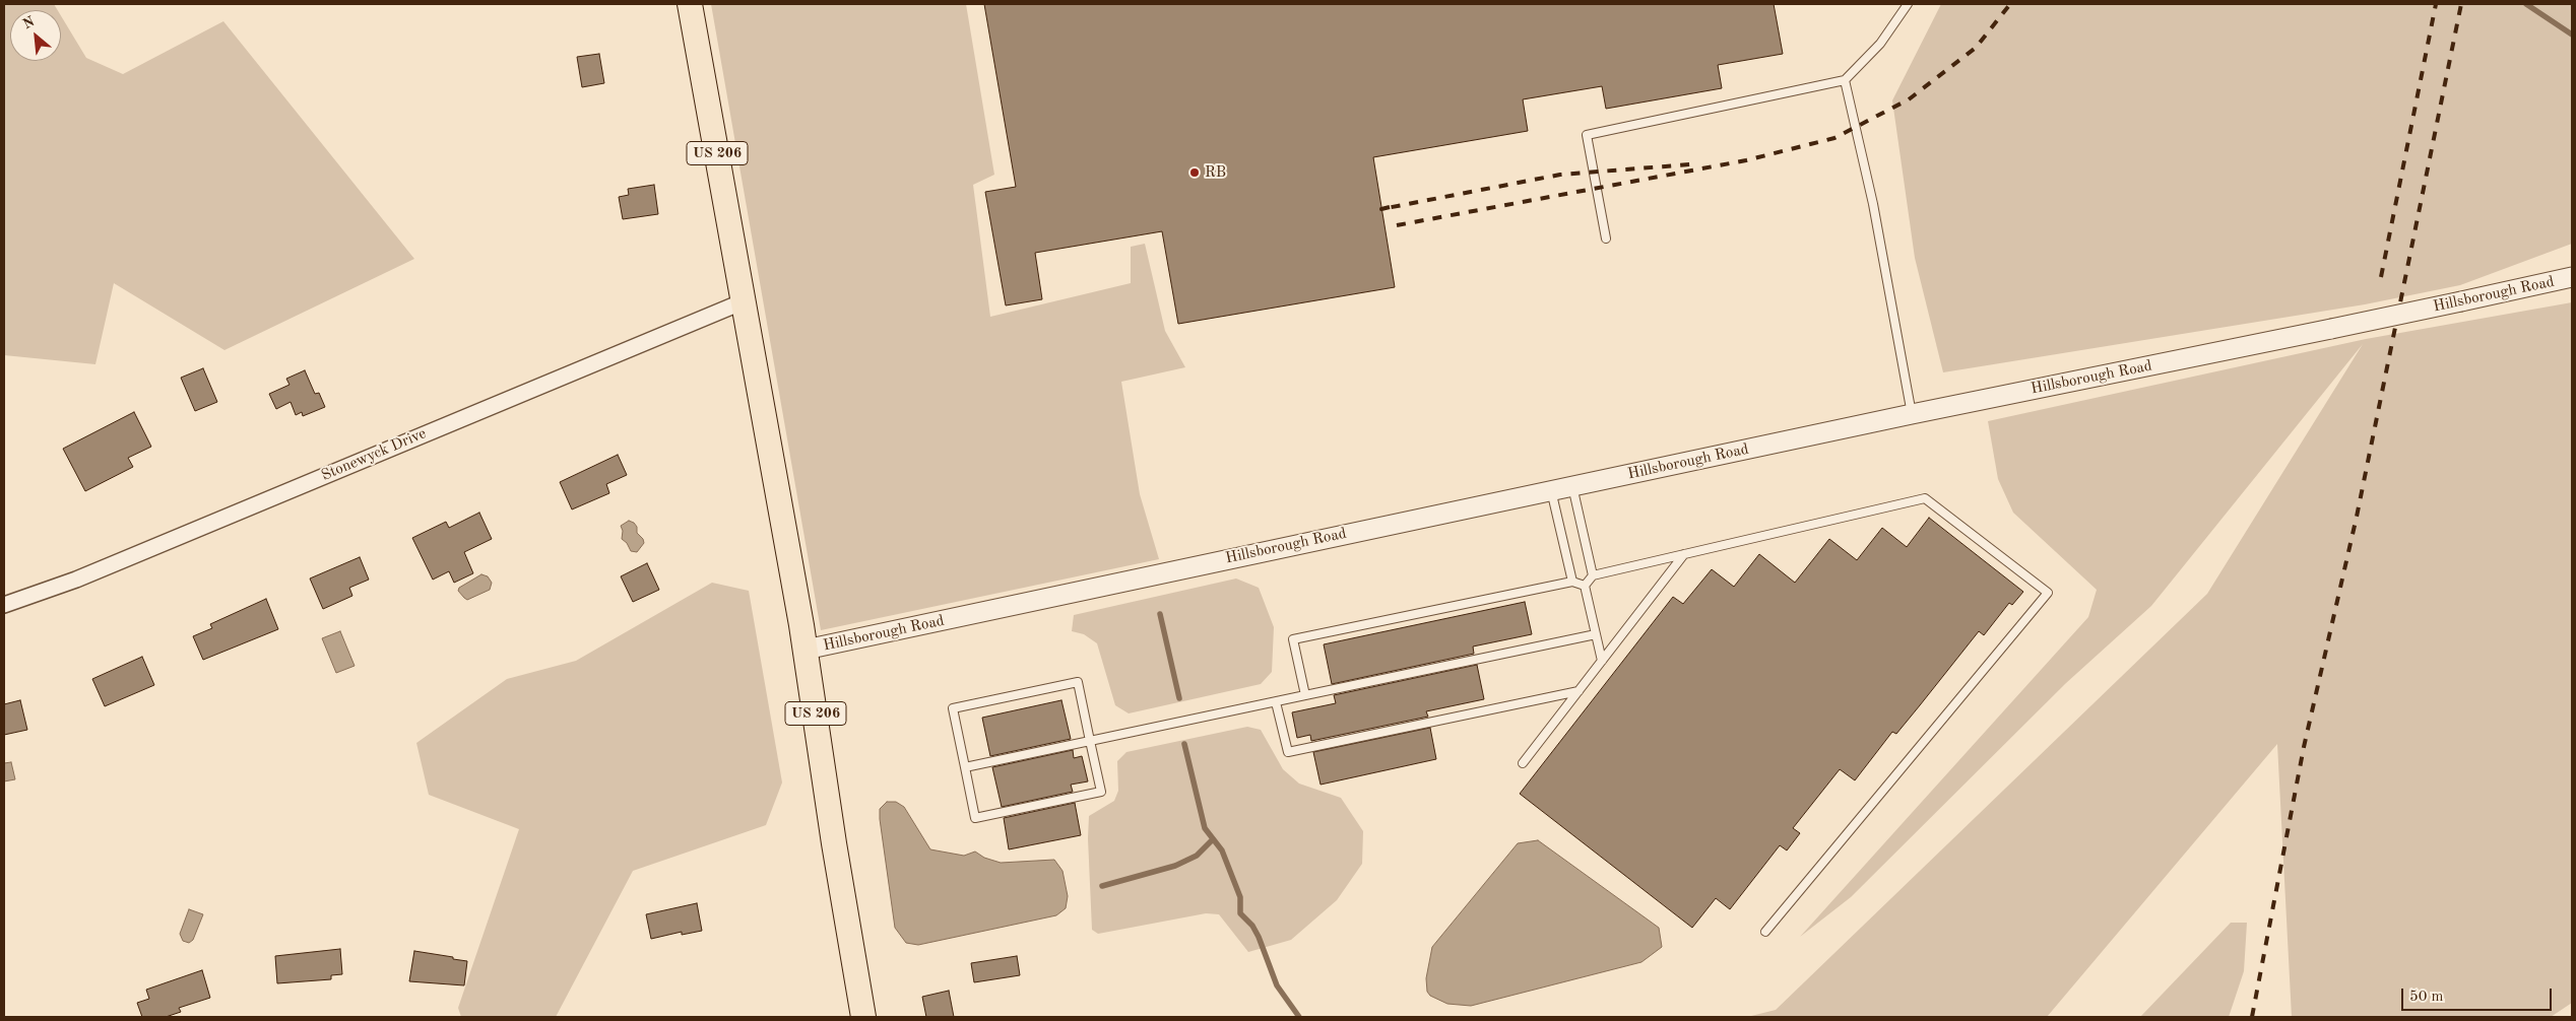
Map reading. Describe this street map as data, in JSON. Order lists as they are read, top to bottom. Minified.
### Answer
{"streets":{"main road":["US 206"],"street":["Hillsborough Road","Stonewyck Drive"]},"crossings":[["US 206","Hillsborough Road"],["US 206","Stonewyck Drive"]],"places":["RB"],"scale_bar":"50 m","north":"top left"}
